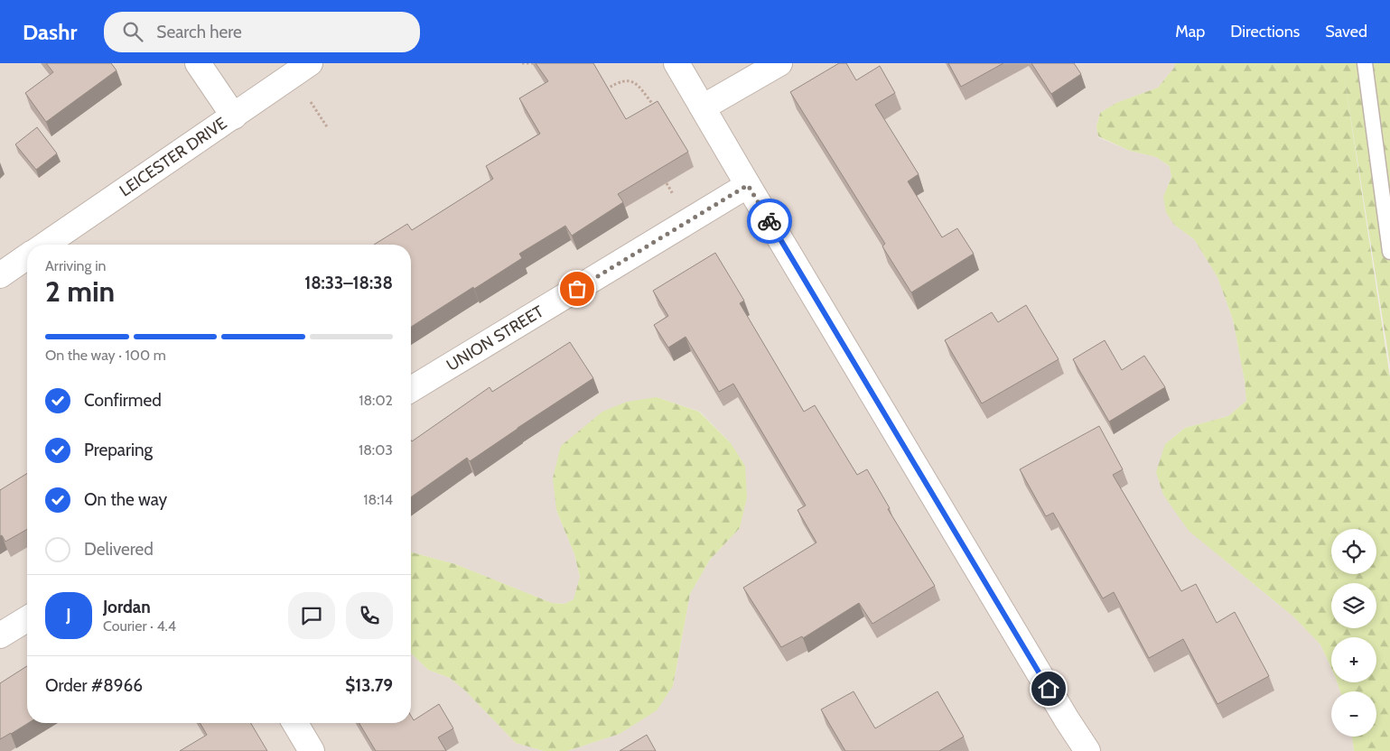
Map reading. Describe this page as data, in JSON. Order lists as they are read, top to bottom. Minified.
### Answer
{"streets":{"street":["LEICESTER DRIVE","UNION STREET"]},"page":{"header":"Dashr","search":"Search here","nav":["Map","Directions","Saved"],"heading":["2 min","Arriving in","18:33–18:38"],"panel":["Jordan","Courier · 4.4","Order #8966","$13.79"],"bar":"On the way · 100 m","list":[["Confirmed","18:02"],["Preparing","18:03"],["On the way","18:14"],"Delivered"],"map_buttons":["+","−"],"round":"J"}}
